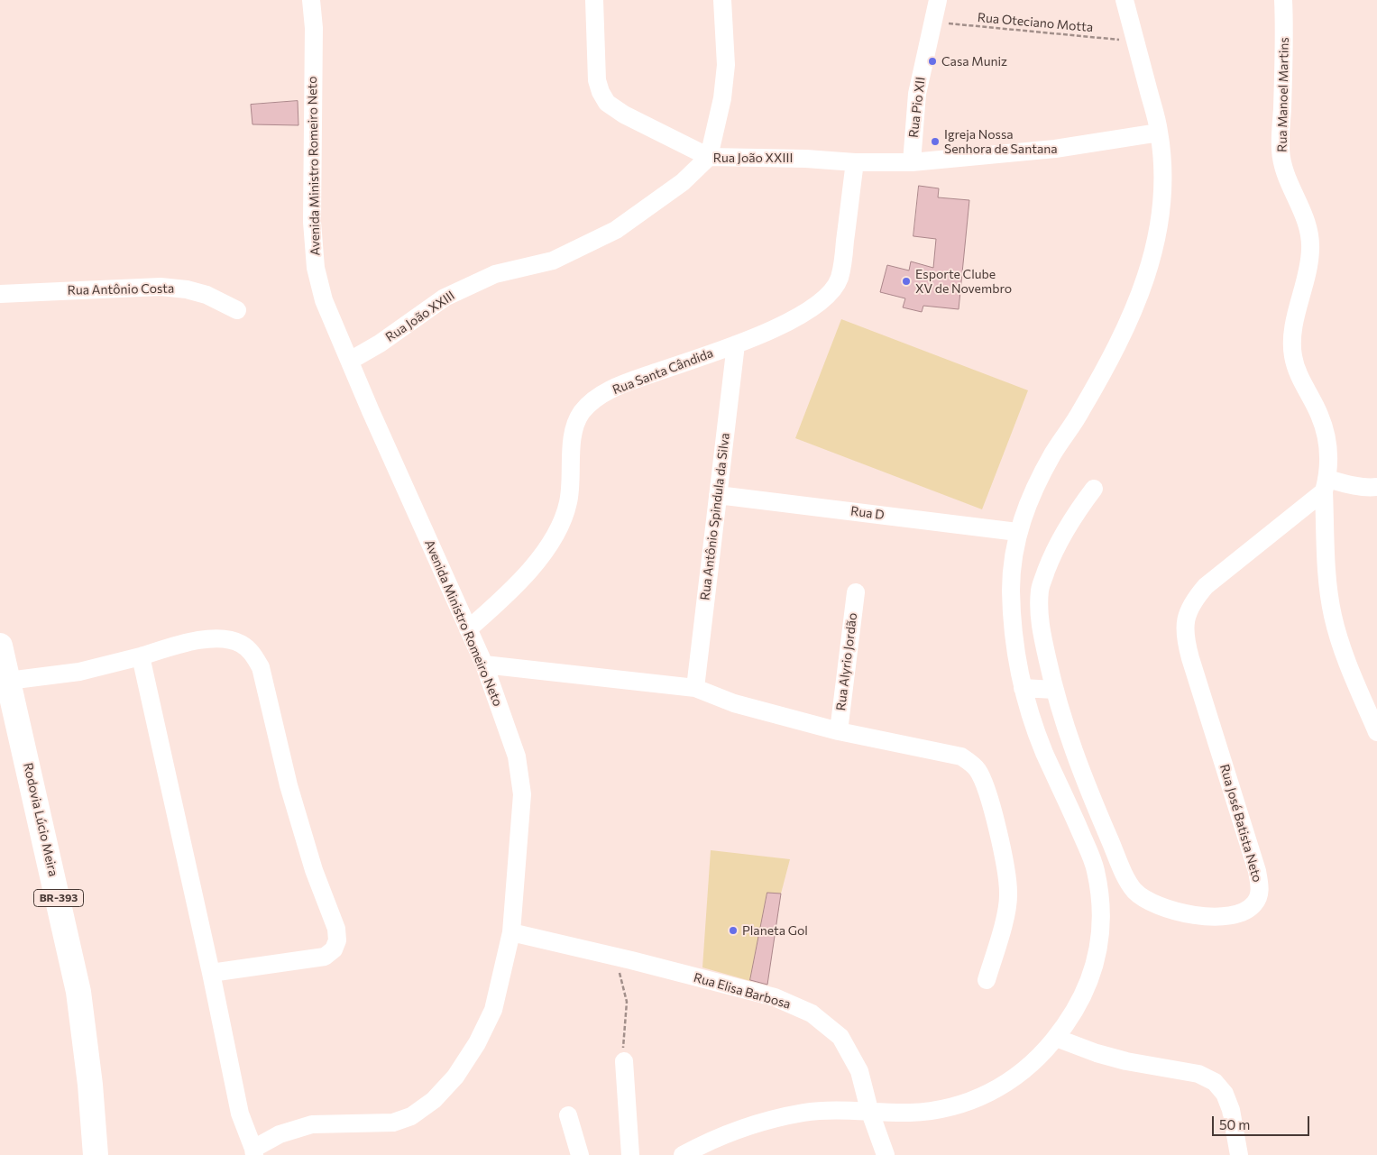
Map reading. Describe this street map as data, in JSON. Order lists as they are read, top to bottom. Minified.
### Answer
{"streets":{"highway":["Rodovia Lúcio Meira","BR-393"],"street":["Rua Manoel Martins","Rua Pio XII","Rua João XXIII","Avenida Ministro Romeiro Neto","Rua Antônio Costa","Rua Santa Cândida","Rua D","Rua Antônio Spindula da Silva","Rua Alyrio Jordão","Rua José Batista Neto","Rua Elisa Barbosa"],"path":["Rua Oteciano Motta"]},"crossings":[["Rua Oteciano Motta","Rua Pio XII"],["Rua Manoel Martins","Rua José Batista Neto"],["Rua Pio XII","Rua João XXIII"],["Rua João XXIII","Avenida Ministro Romeiro Neto"],["Rua João XXIII","Rua Santa Cândida"],["Avenida Ministro Romeiro Neto","Rua Santa Cândida"],["Avenida Ministro Romeiro Neto","Rua Elisa Barbosa"],["Rua Santa Cândida","Rua Antônio Spindula da Silva"],["Rua D","Rua Antônio Spindula da Silva"]],"places":["Casa Muniz","Igreja Nossa Senhora de Santana","Esporte Clube XV de Novembro","Planeta Gol"],"scale_bar":"50 m"}
